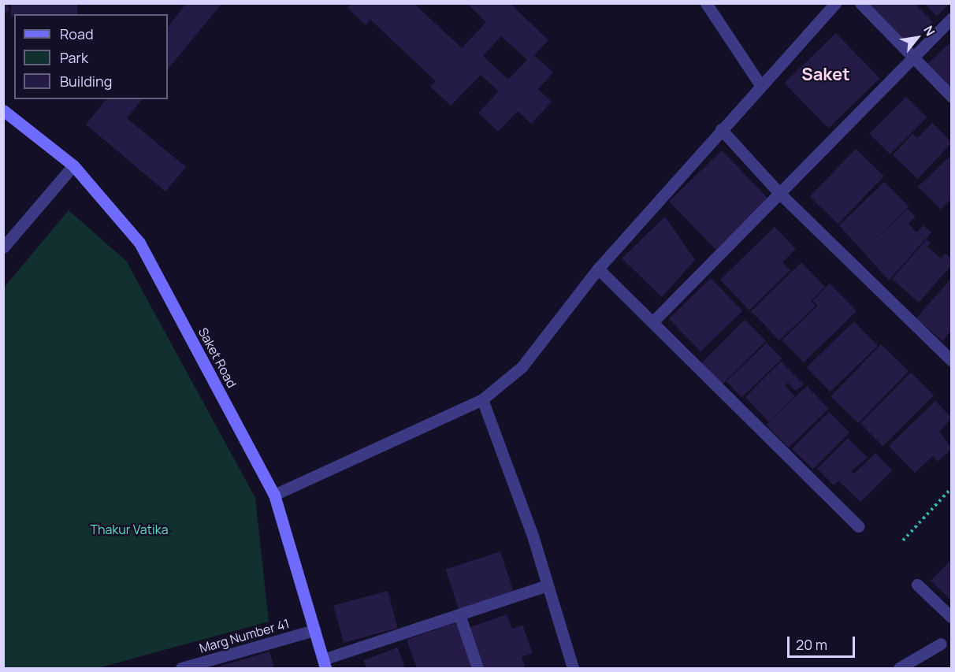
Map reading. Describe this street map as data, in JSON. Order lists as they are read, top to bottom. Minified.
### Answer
{"streets":{"street":["Saket Road","Marg Number 41"]},"crossings":[["Saket Road","Marg Number 41"]],"districts":["Saket"],"parks":["Thakur Vatika"],"legend":["Road","Park","Building"],"scale_bar":"20 m","north":"top right"}
